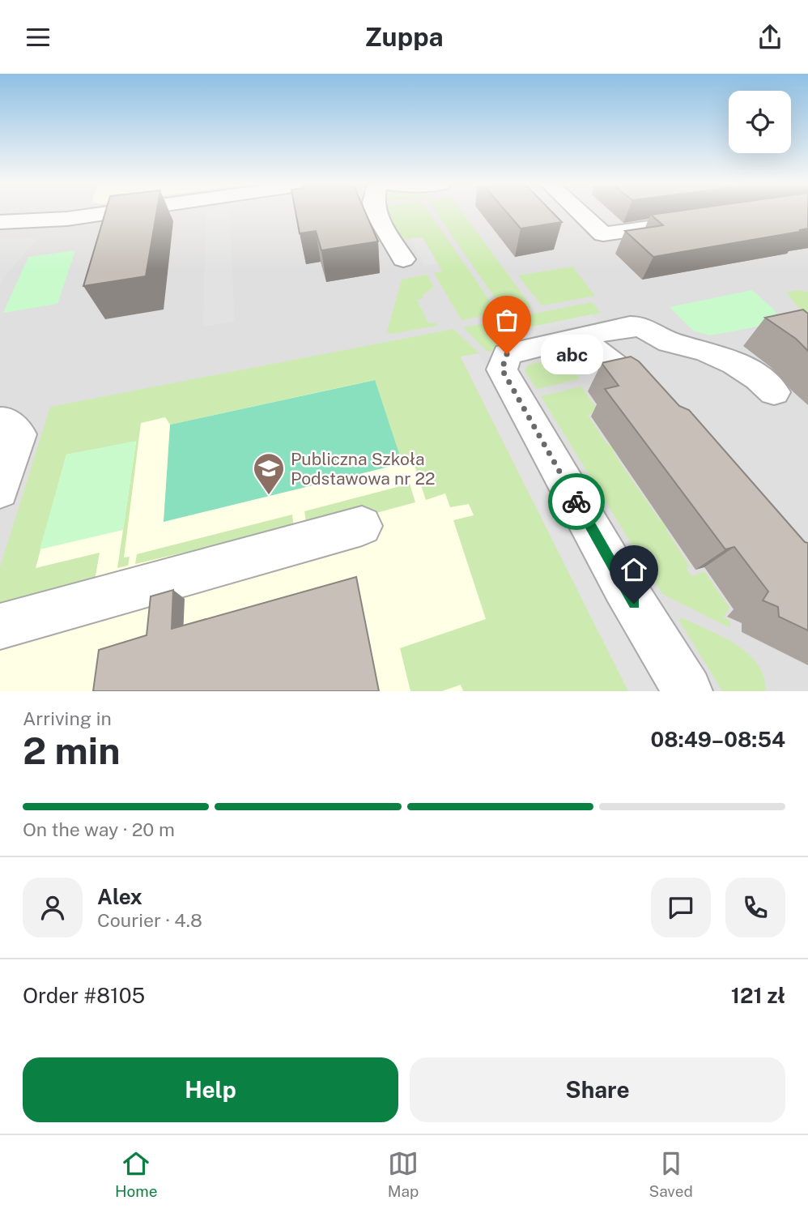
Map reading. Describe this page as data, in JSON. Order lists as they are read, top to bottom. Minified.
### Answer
{"places":{"other":["abc"],"school or university":["Publiczna Szkoła Podstawowa nr 22"]},"page":{"header":"Zuppa","bubble":"abc","heading":["2 min","Arriving in","08:49–08:54"],"panel":["Alex","Courier · 4.8","Order #8105","121 zł"],"bar":"On the way · 20 m","buttons":["Help","Share"],"tabs":["Home","Map","Saved"]}}
